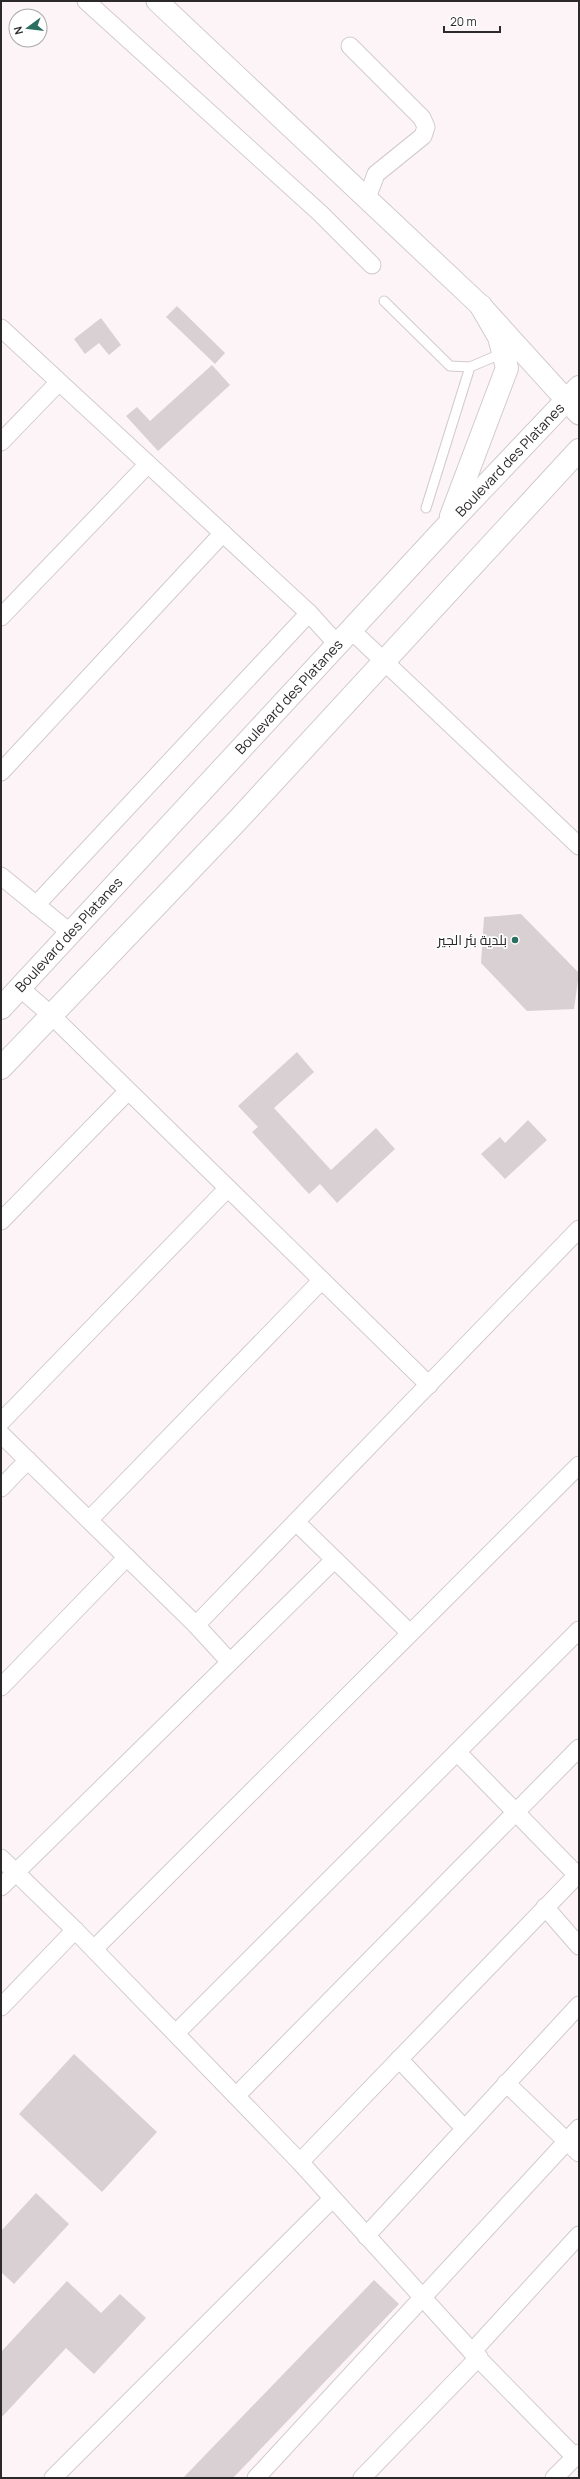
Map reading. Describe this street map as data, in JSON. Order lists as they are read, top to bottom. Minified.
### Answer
{"streets":{"main road":["Boulevard des Platanes"]},"places":["بلدية بئر الجير"],"scale_bar":"20 m","north":"left"}
